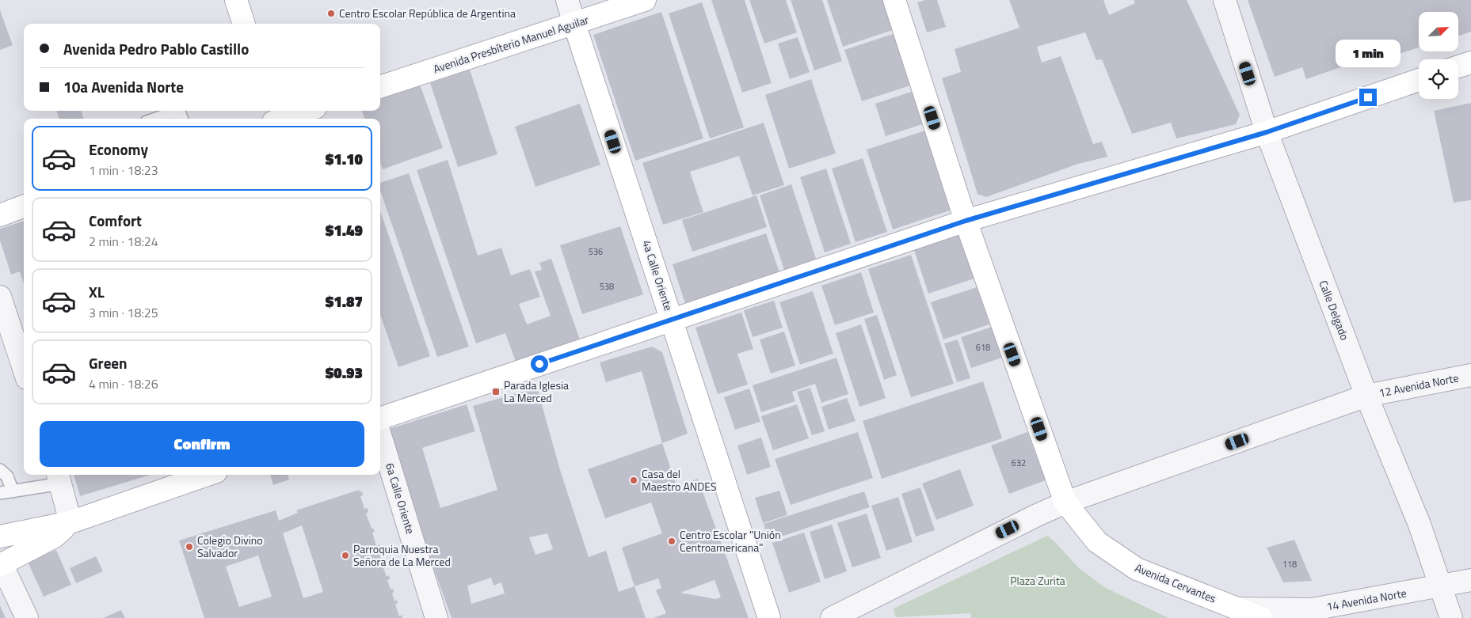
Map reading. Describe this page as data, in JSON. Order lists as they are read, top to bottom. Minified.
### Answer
{"streets":{"main road":["Avenida Presbíterio Manuel Aguilar","4a Calle Oriente","Avenida Cervantes"],"street":["Calle Delgado","12 Avenida Norte","6a Calle Oriente","14 Avenida Norte"]},"crossings":[["Avenida Presbíterio Manuel Aguilar","4a Calle Oriente"],["Calle Delgado","12 Avenida Norte"],["Calle Delgado","14 Avenida Norte"],["12 Avenida Norte","Avenida Cervantes"],["Avenida Cervantes","14 Avenida Norte"]],"parks":["Plaza Zurita"],"places":{"other":["Centro Escolar República de Argentina","Casa del Maestro ANDES","Centro Escolar \"Unión Centroamericana\"","Colegio Divino Salvador","Parroquia Nuestra Señora de La Merced"],"transit":["Parada Iglesia La Merced"]},"house_numbers":["536","538","618","632","118"],"north":"top right","page":{"banner":["Avenida Pedro Pablo Castillo","10a Avenida Norte"],"bubble":"1 min","list":[{"name":"Economy","note":"1 min · 18:23","value":"$1.10"},{"name":"Comfort","note":"2 min · 18:24","value":"$1.49"},{"name":"XL","note":"3 min · 18:25","value":"$1.87"},{"name":"Green","note":"4 min · 18:26","value":"$0.93"}],"buttons":"Confirm"}}
